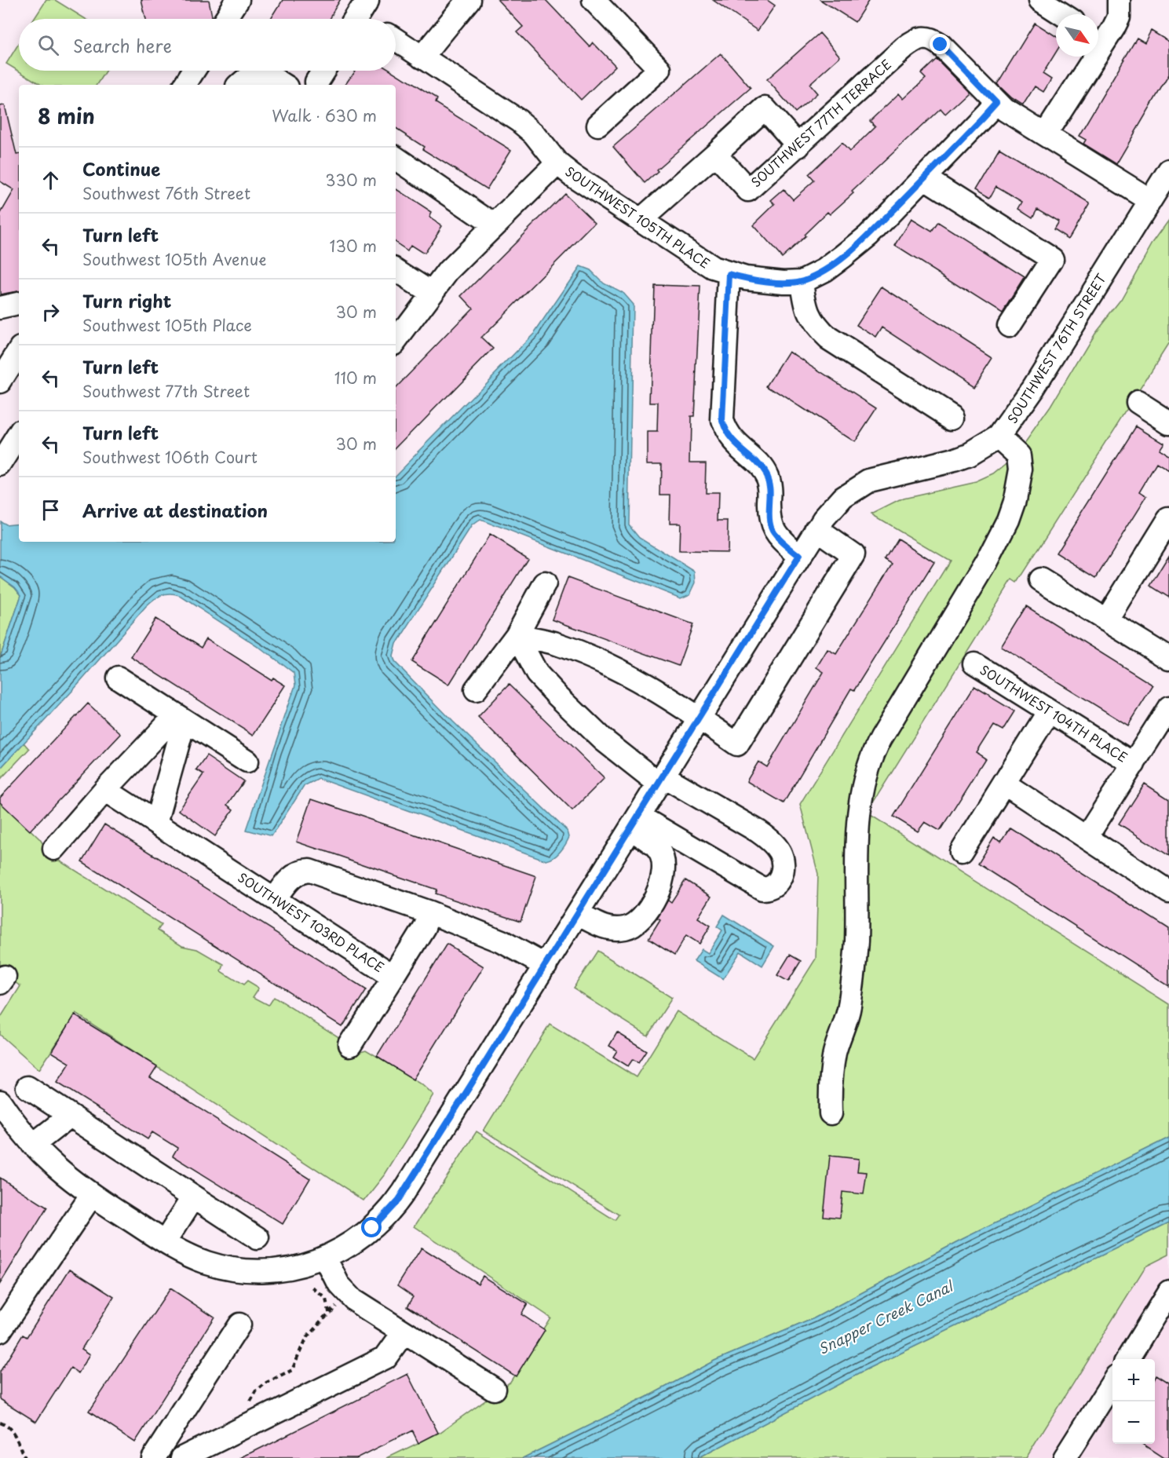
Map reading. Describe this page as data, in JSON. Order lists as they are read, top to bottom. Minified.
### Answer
{"streets":{"street":["SOUTHWEST 77TH TERRACE","SOUTHWEST 105TH PLACE","SOUTHWEST 76TH STREET","SOUTHWEST 104TH PLACE","SOUTHWEST 103RD PLACE"]},"water":["Snapper Creek Canal"],"north":"bottom right","page":{"search":"Search here","heading":["8 min","Walk · 630 m"],"list":[["Continue","Southwest 76th Street","330 m"],["Turn left","Southwest 105th Avenue","130 m"],["Turn right","Southwest 105th Place","30 m"],["Turn left","Southwest 77th Street","110 m"],["Turn left","Southwest 106th Court","30 m"],"Arrive at destination"],"map_buttons":["+","−"]}}
